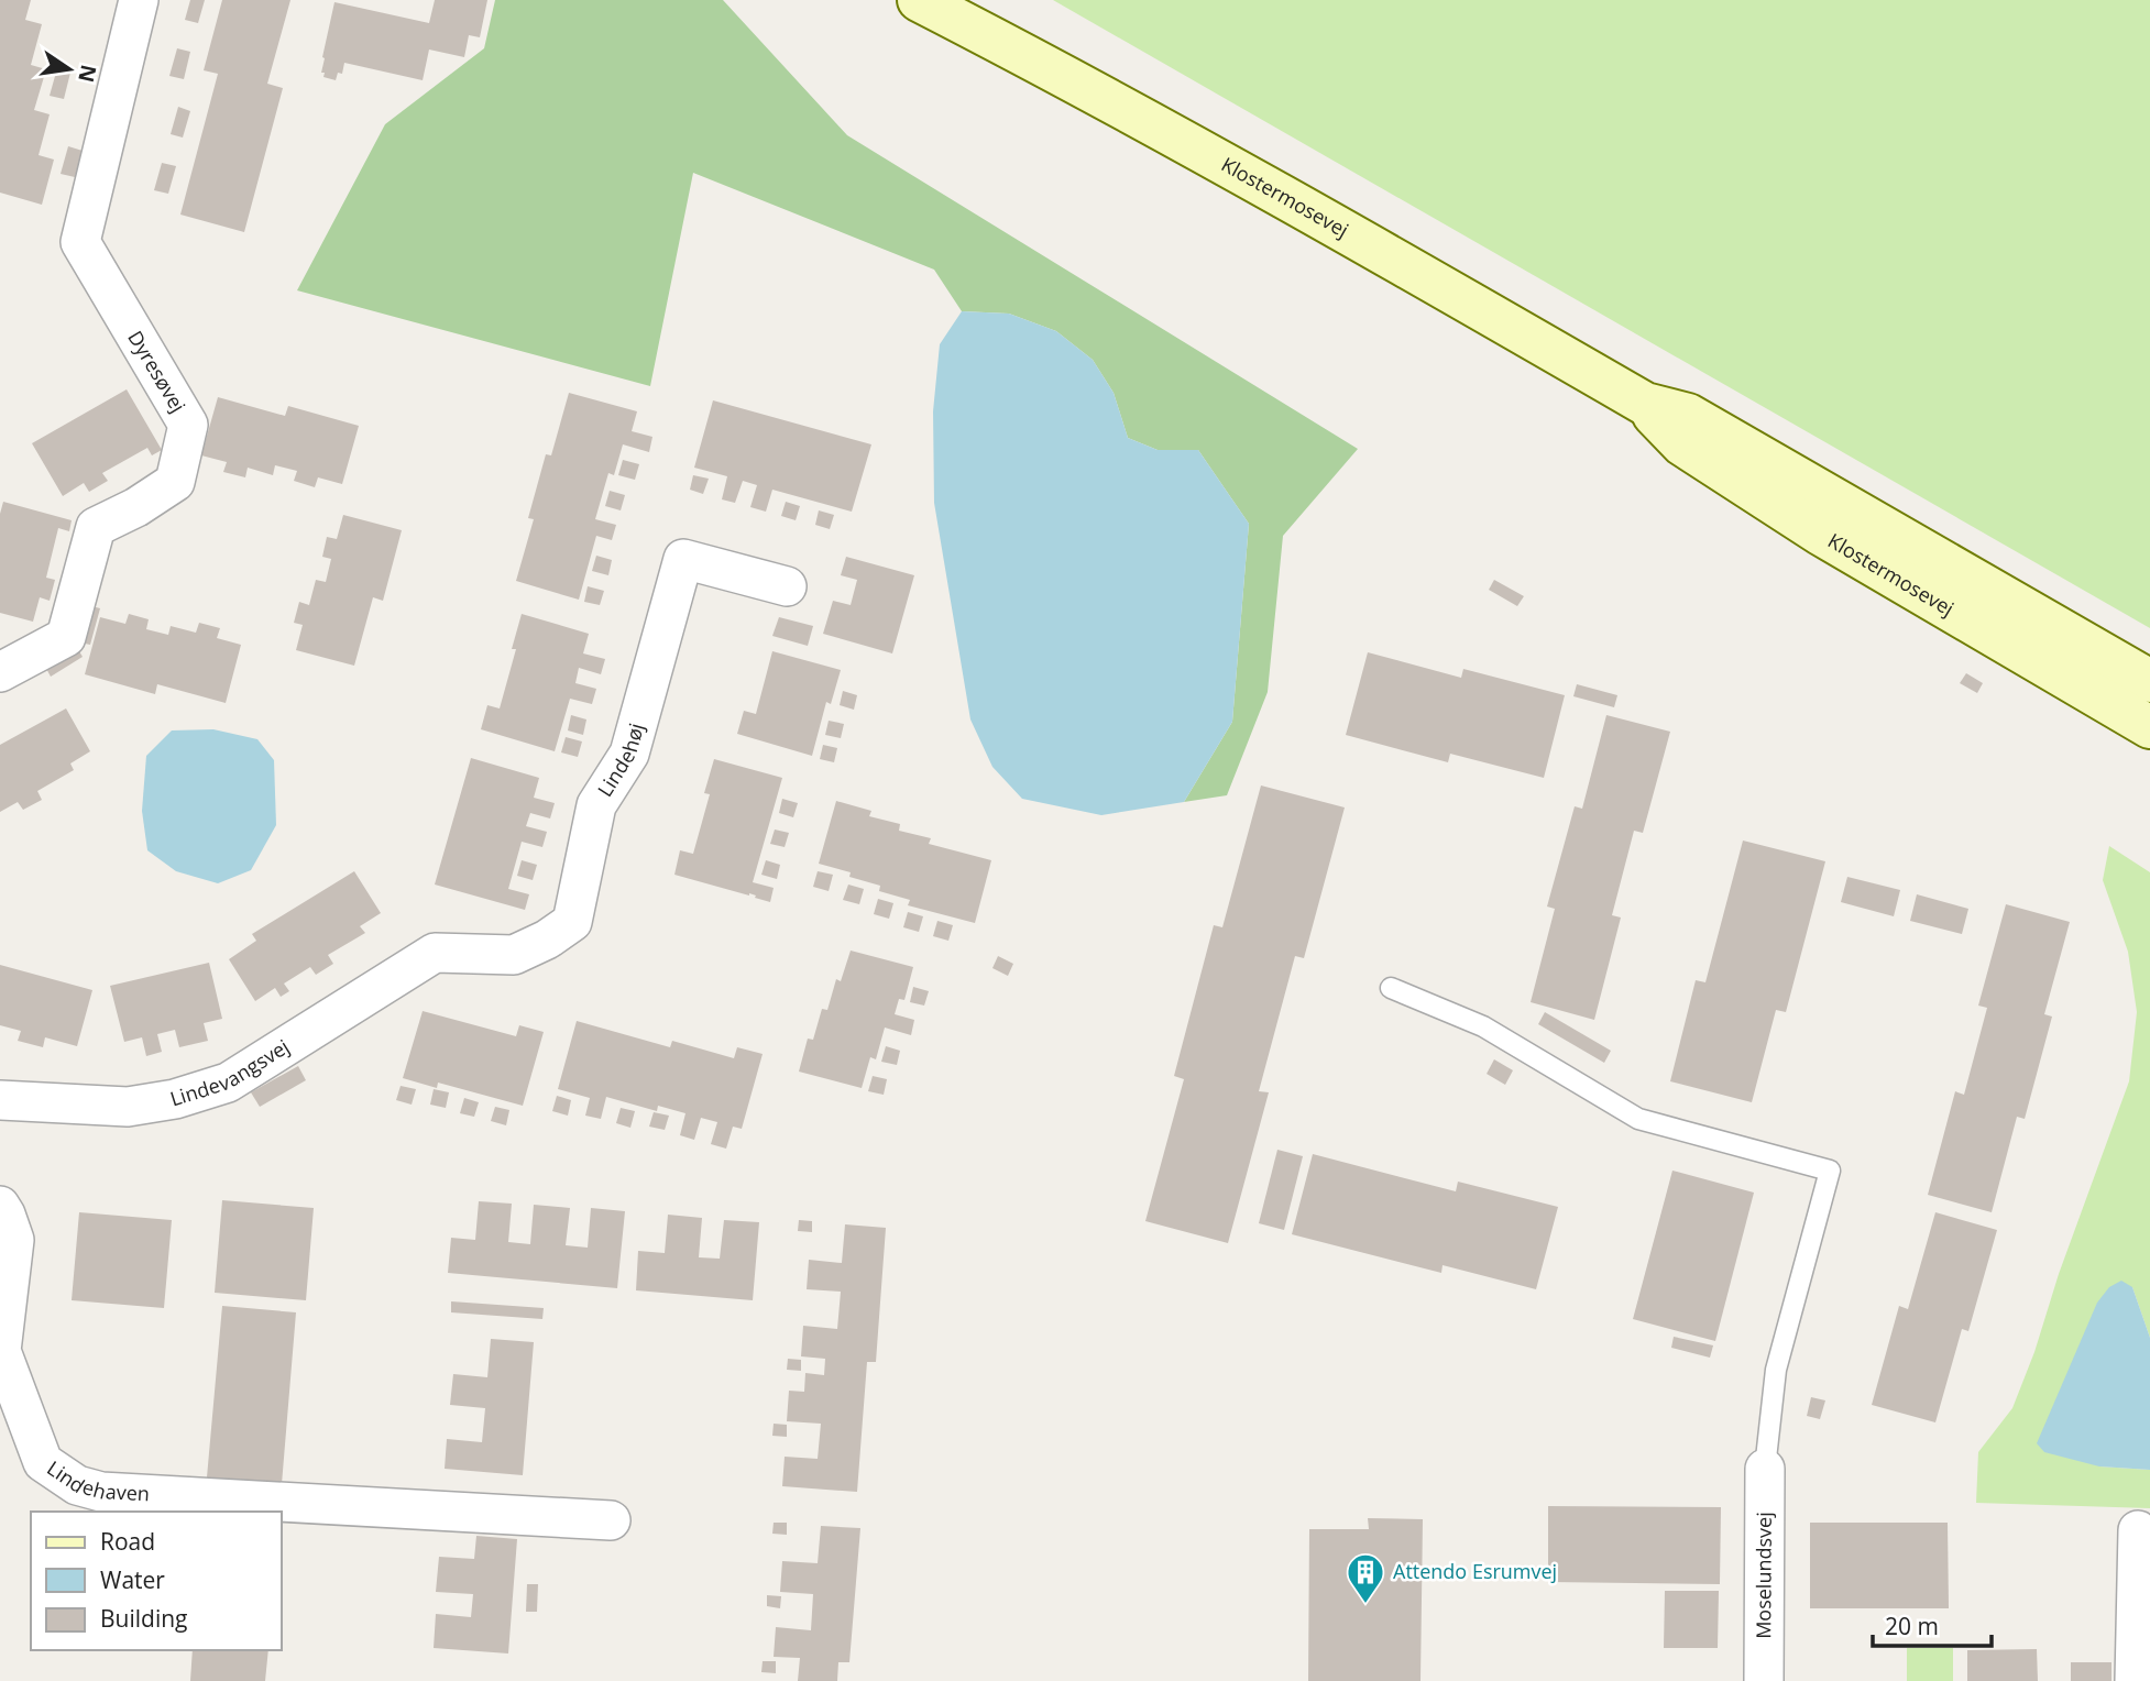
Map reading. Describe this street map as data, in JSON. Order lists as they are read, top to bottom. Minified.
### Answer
{"streets":{"main road":["Klostermosevej"],"street":["Dyresøvej","Lindehøj","Lindevangsvej","Lindehaven","Moselundsvej"]},"crossings":[["Lindehøj","Lindevangsvej"]],"places":{"building":["Attendo Esrumvej"]},"legend":["Road","Water","Building"],"scale_bar":"20 m","north":"right"}
